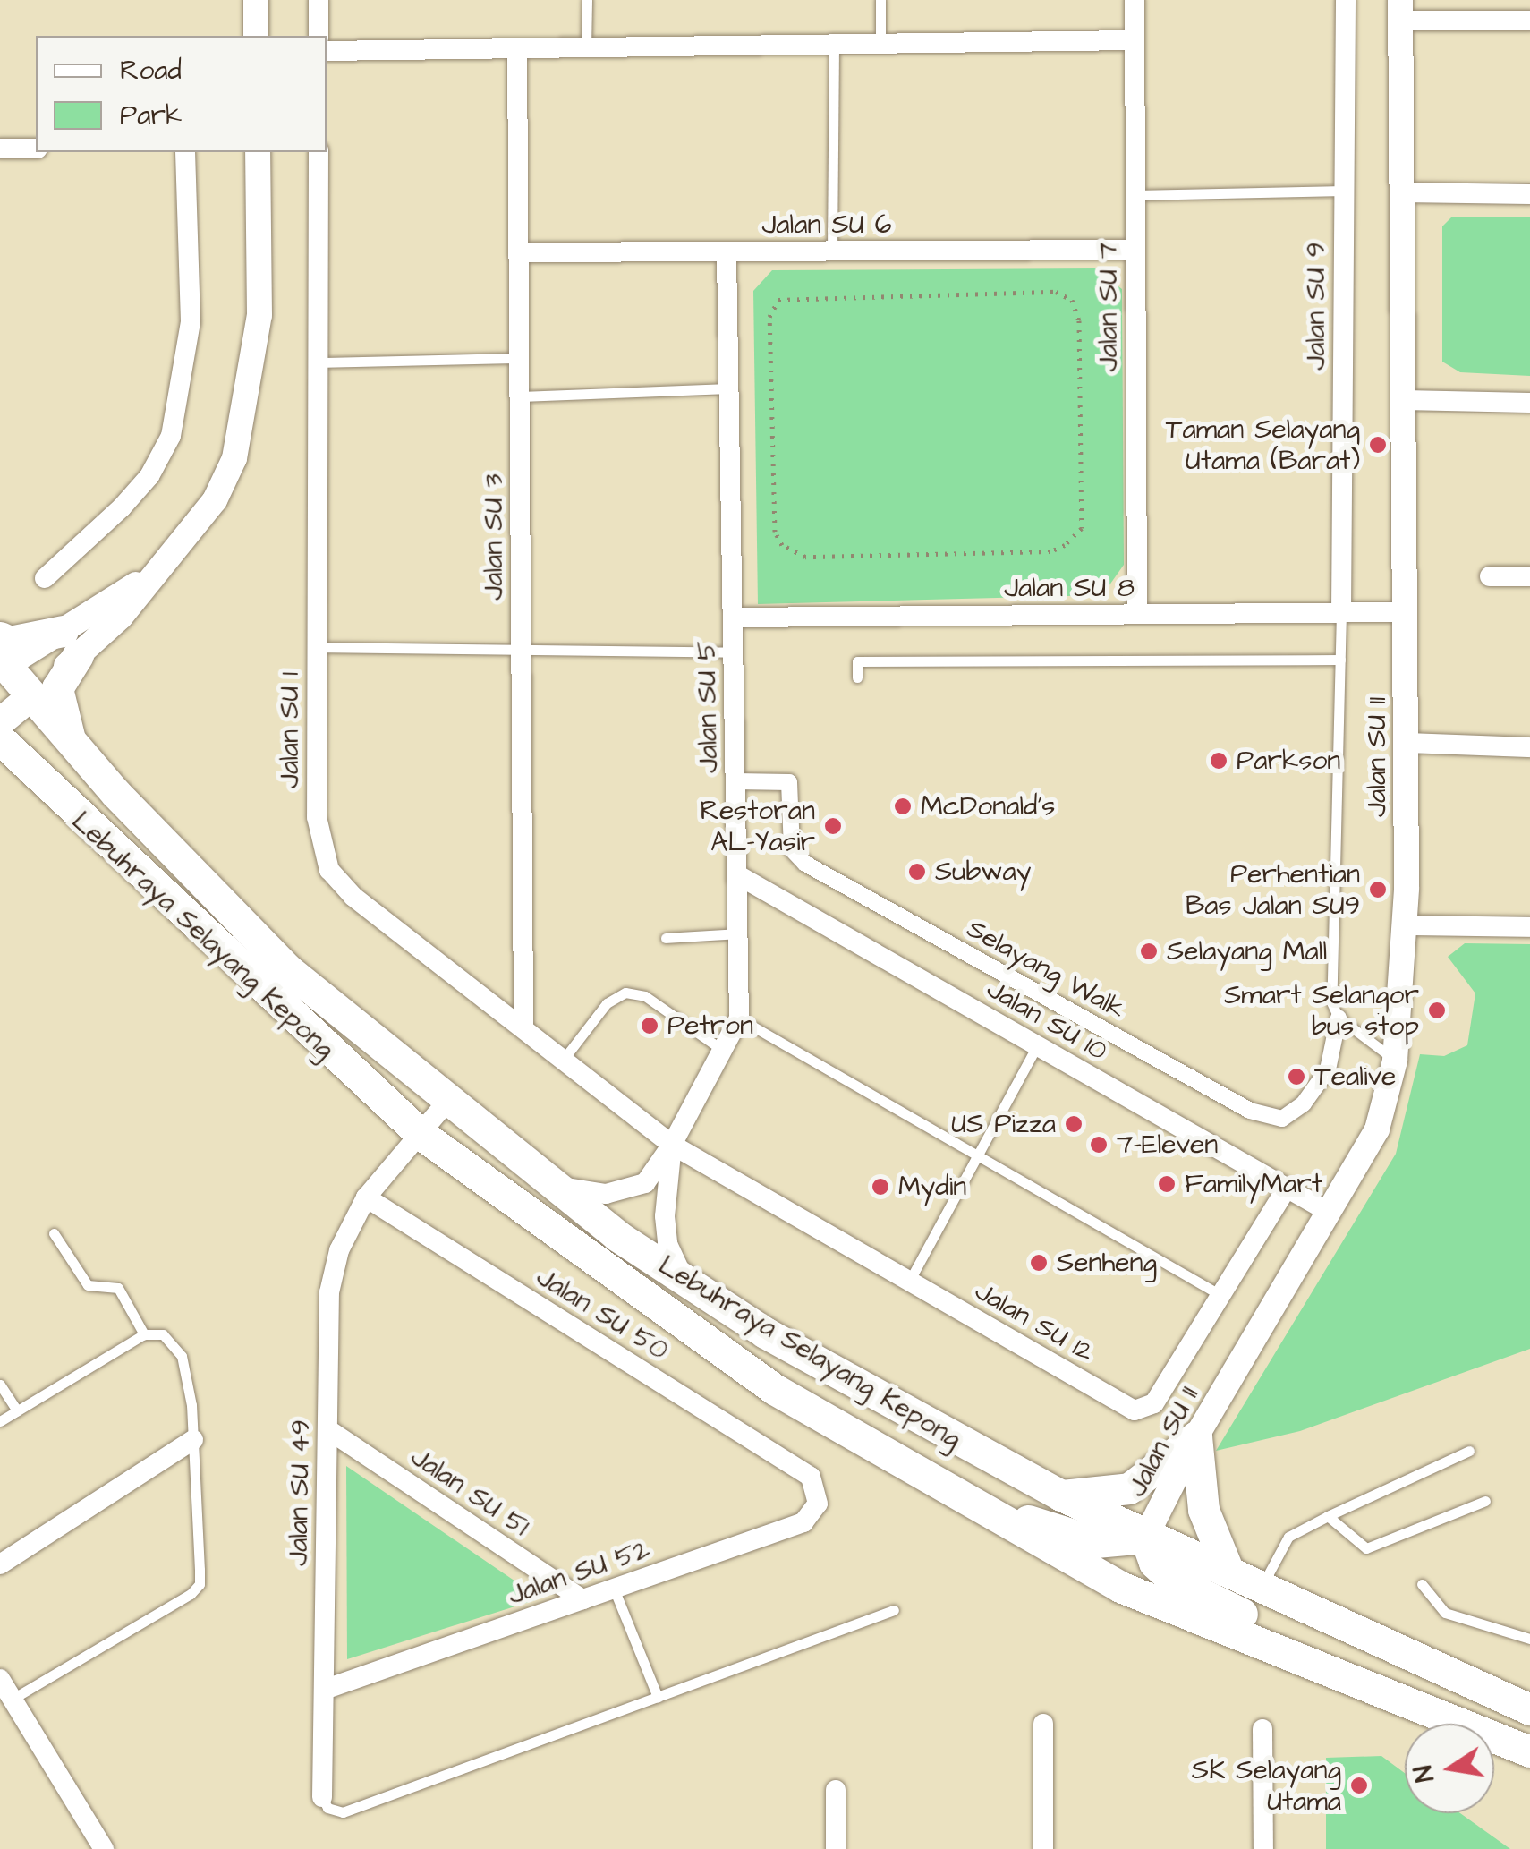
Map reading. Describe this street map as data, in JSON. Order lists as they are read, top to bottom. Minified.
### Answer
{"streets":{"main road":["Lebuhraya Selayang Kepong"],"street":["Jalan SU 6","Jalan SU 9","Jalan SU 7","Jalan SU 3","Jalan SU 8","Jalan SU 5","Jalan SU 1","Jalan SU 11","Selayang Walk","Jalan SU 10","Jalan SU 50","Jalan SU 12","Jalan SU 51","Jalan SU 49","Jalan SU 52"]},"crossings":[["Jalan SU 6","Jalan SU 7"],["Jalan SU 6","Jalan SU 3"],["Jalan SU 6","Jalan SU 5"],["Jalan SU 9","Jalan SU 8"],["Jalan SU 7","Jalan SU 8"],["Jalan SU 3","Jalan SU 1"],["Jalan SU 8","Jalan SU 5"],["Jalan SU 8","Jalan SU 11"],["Jalan SU 5","Jalan SU 1"],["Jalan SU 5","Lebuhraya Selayang Kepong"],["Jalan SU 5","Selayang Walk"],["Jalan SU 5","Jalan SU 10"],["Jalan SU 5","Jalan SU 12"],["Jalan SU 1","Jalan SU 12"],["Jalan SU 11","Lebuhraya Selayang Kepong"],["Jalan SU 11","Jalan SU 10"],["Lebuhraya Selayang Kepong","Jalan SU 49"],["Jalan SU 10","Jalan SU 12"],["Jalan SU 50","Jalan SU 49"],["Jalan SU 50","Jalan SU 52"],["Jalan SU 51","Jalan SU 49"],["Jalan SU 51","Jalan SU 52"],["Jalan SU 49","Jalan SU 52"]],"places":["Taman Selayang Utama (Barat)","Parkson","McDonald's","Restoran AL-Yasir","Subway","Perhentian Bas Jalan SU9","Selayang Mall","Smart Selangor bus stop","Petron","Tealive","US Pizza","7-Eleven","FamilyMart","Mydin","Senheng","SK Selayang Utama"],"legend":["Road","Park"],"north":"left"}
